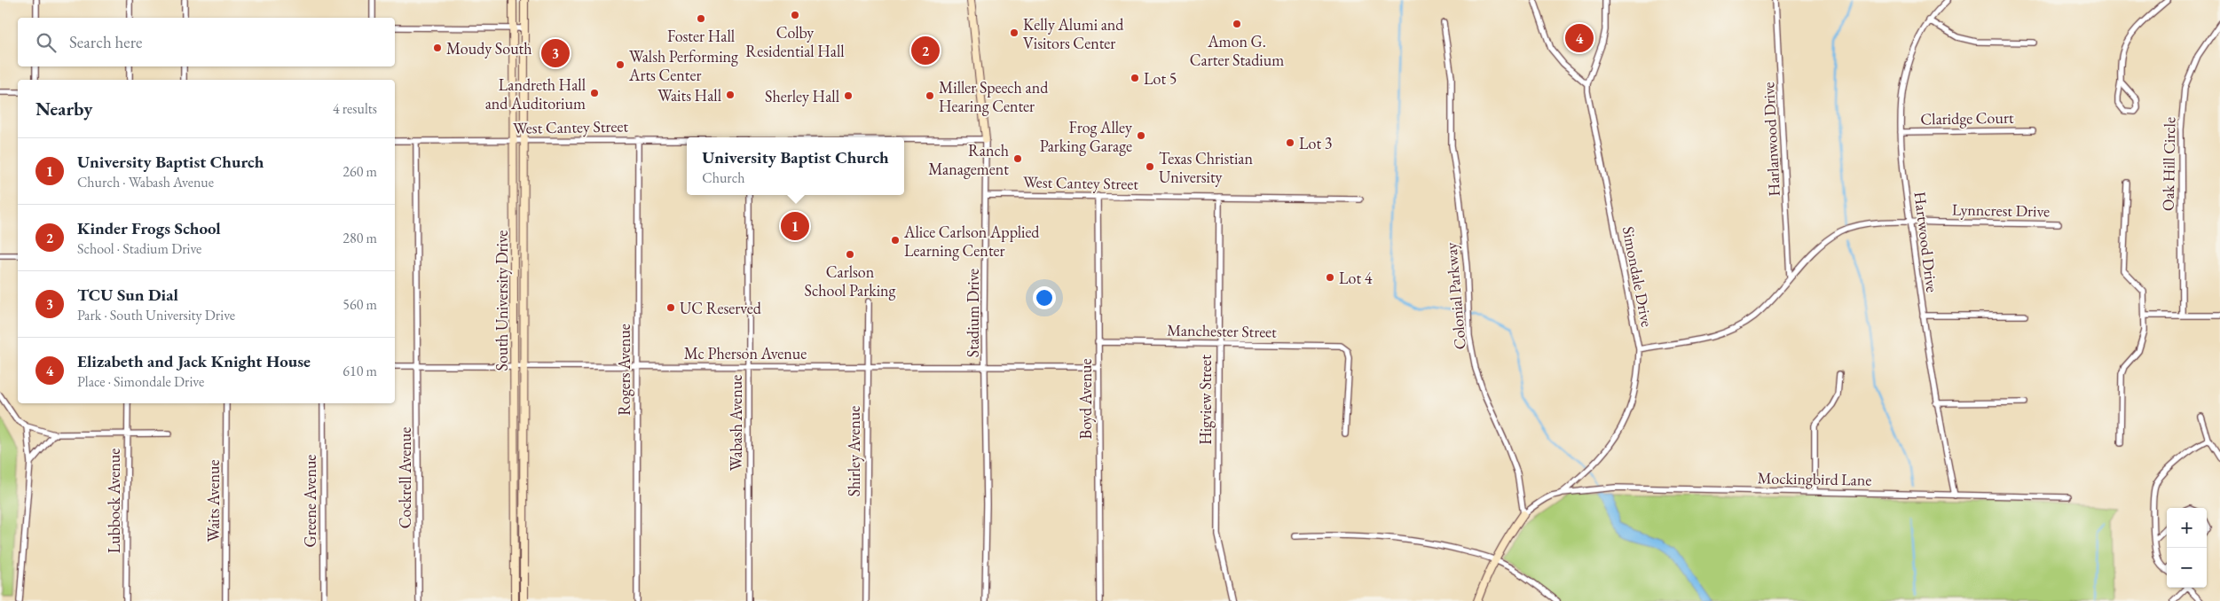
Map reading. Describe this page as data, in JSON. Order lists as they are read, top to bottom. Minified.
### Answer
{"streets":{"main road":["South University Drive","Stadium Drive"],"street":["Claridge Court","West Cantey Street","Harlanwood Drive","Oak Hill Circle","Lynncrest Drive","Hartwood Drive","Simondale Drive","Colonial Parkway","Manchester Street","Mc Pherson Avenue","Rogers Avenue","Boyd Avenue","Higview Street","Wabash Avenue","Shirley Avenue","Cockrell Avenue","Mockingbird Lane","Lubbock Avenue","Waits Avenue","Greene Avenue"]},"crossings":[["Claridge Court","Hartwood Drive"],["West Cantey Street","South University Drive"],["West Cantey Street","Stadium Drive"],["West Cantey Street","Rogers Avenue"],["West Cantey Street","Boyd Avenue"],["West Cantey Street","Higview Street"],["West Cantey Street","Cockrell Avenue"],["Harlanwood Drive","Lynncrest Drive"],["Lynncrest Drive","Hartwood Drive"],["Lynncrest Drive","Simondale Drive"],["Hartwood Drive","Mockingbird Lane"],["Simondale Drive","Colonial Parkway"],["Simondale Drive","Mockingbird Lane"],["South University Drive","Mc Pherson Avenue"],["Stadium Drive","Mc Pherson Avenue"],["Manchester Street","Boyd Avenue"],["Manchester Street","Higview Street"],["Mc Pherson Avenue","Rogers Avenue"],["Mc Pherson Avenue","Boyd Avenue"],["Mc Pherson Avenue","Wabash Avenue"],["Mc Pherson Avenue","Shirley Avenue"],["Mc Pherson Avenue","Cockrell Avenue"]],"places":["Colby Residential Hall","Foster Hall","Amon G. Carter Stadium","Kelly Alumi and Visitors Center","Moudy South","Walsh Performing Arts Center","Lot 5","Landreth Hall and Auditorium","Waits Hall","Sherley Hall","Miller Speech and Hearing Center","Frog Alley Parking Garage","Lot 3","Ranch Management","Texas Christian University","Alice Carlson Applied Learning Center","Carlson School Parking","Lot 4","UC Reserved"],"page":{"search":"Search here","pins":["4","2","3","1"],"heading":["Nearby","4 results"],"popup":["University Baptist Church","Church"],"list":[{"mark":"1","name":"University Baptist Church","note":"Church · Wabash Avenue","value":"260 m"},{"mark":"2","name":"Kinder Frogs School","note":"School · Stadium Drive","value":"280 m"},{"mark":"3","name":"TCU Sun Dial","note":"Park · South University Drive","value":"560 m"},{"mark":"4","name":"Elizabeth and Jack Knight House","note":"Place · Simondale Drive","value":"610 m"}],"map_buttons":["+","−"]}}
